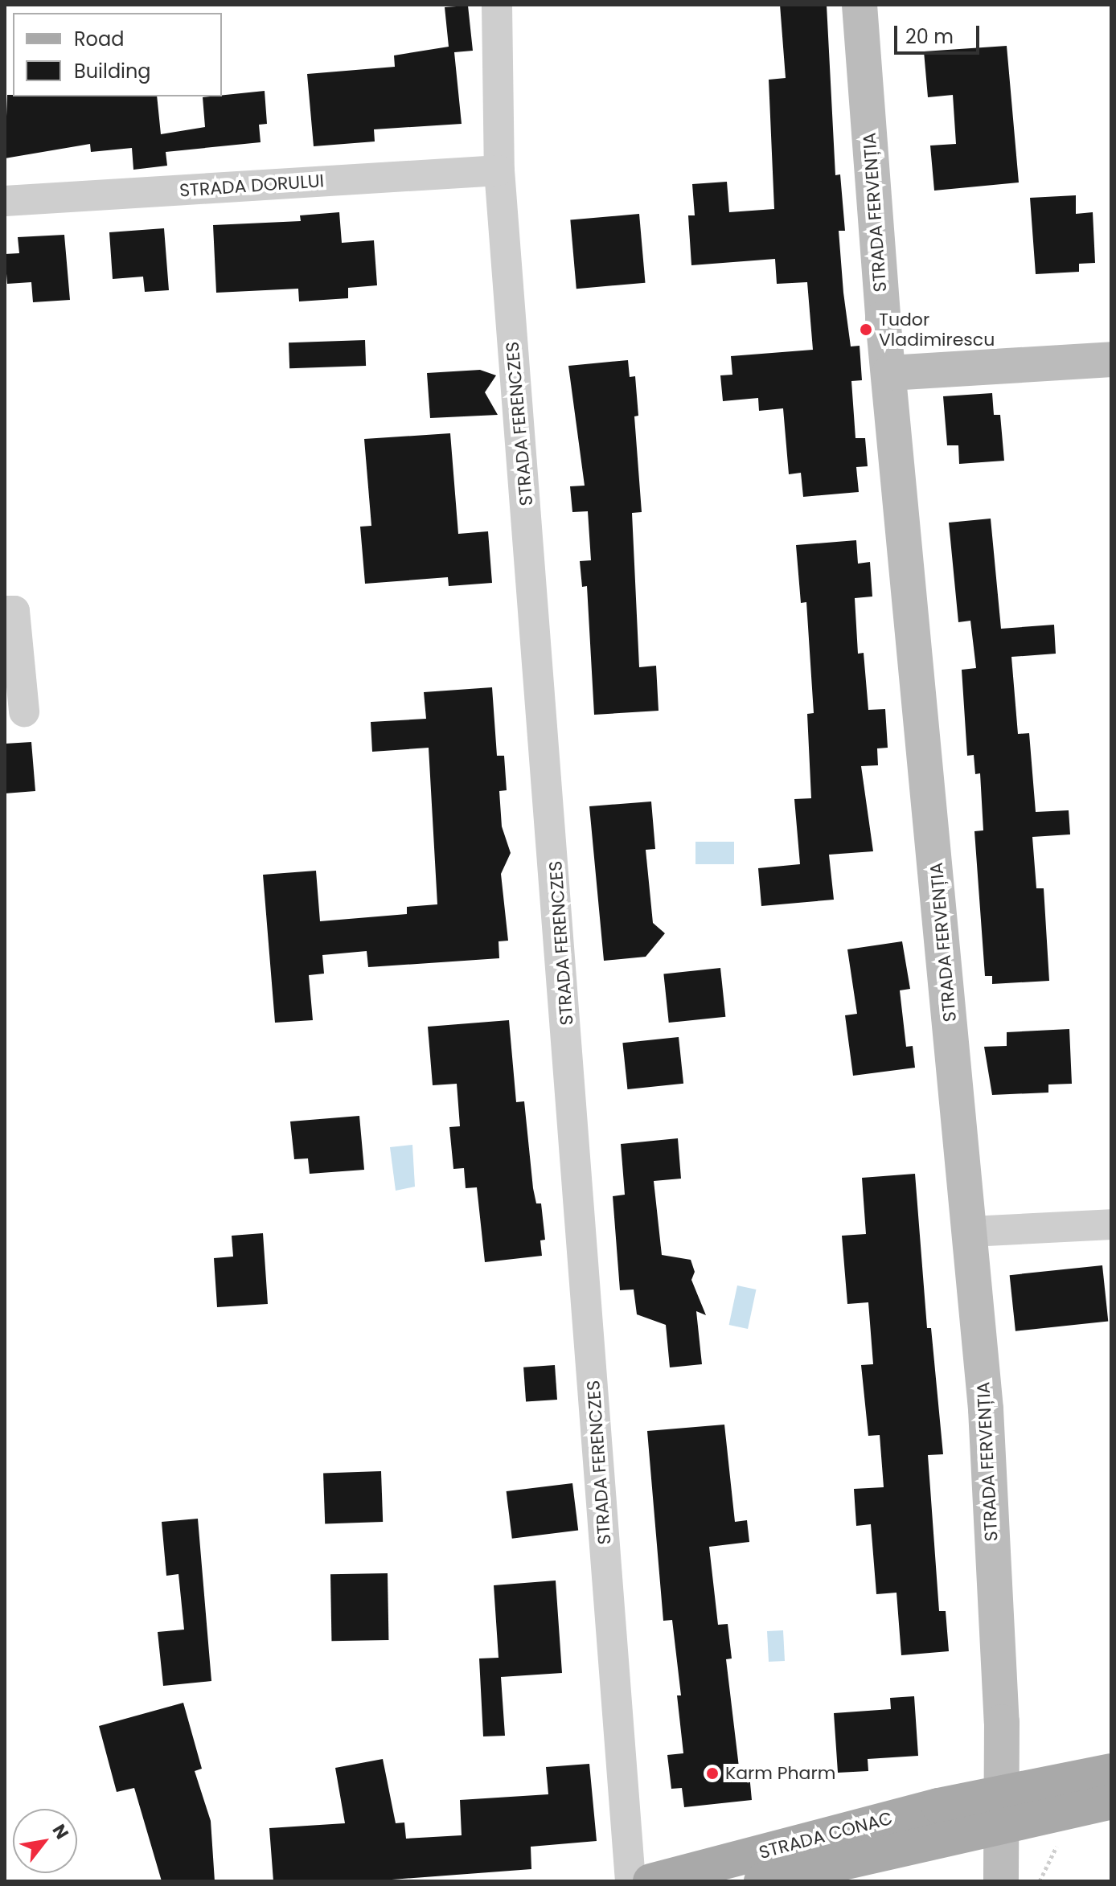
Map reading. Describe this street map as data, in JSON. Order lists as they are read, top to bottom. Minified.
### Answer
{"streets":{"main road":["STRADA CONAC"],"street":["STRADA DORULUI","STRADA FERVENȚIA","STRADA FERENCZES"]},"crossings":[["STRADA DORULUI","STRADA FERENCZES"],["STRADA FERVENȚIA","STRADA CONAC"]],"places":["Tudor Vladimirescu","Karm Pharm"],"legend":["Road","Building"],"scale_bar":"20 m","north":"top right"}
